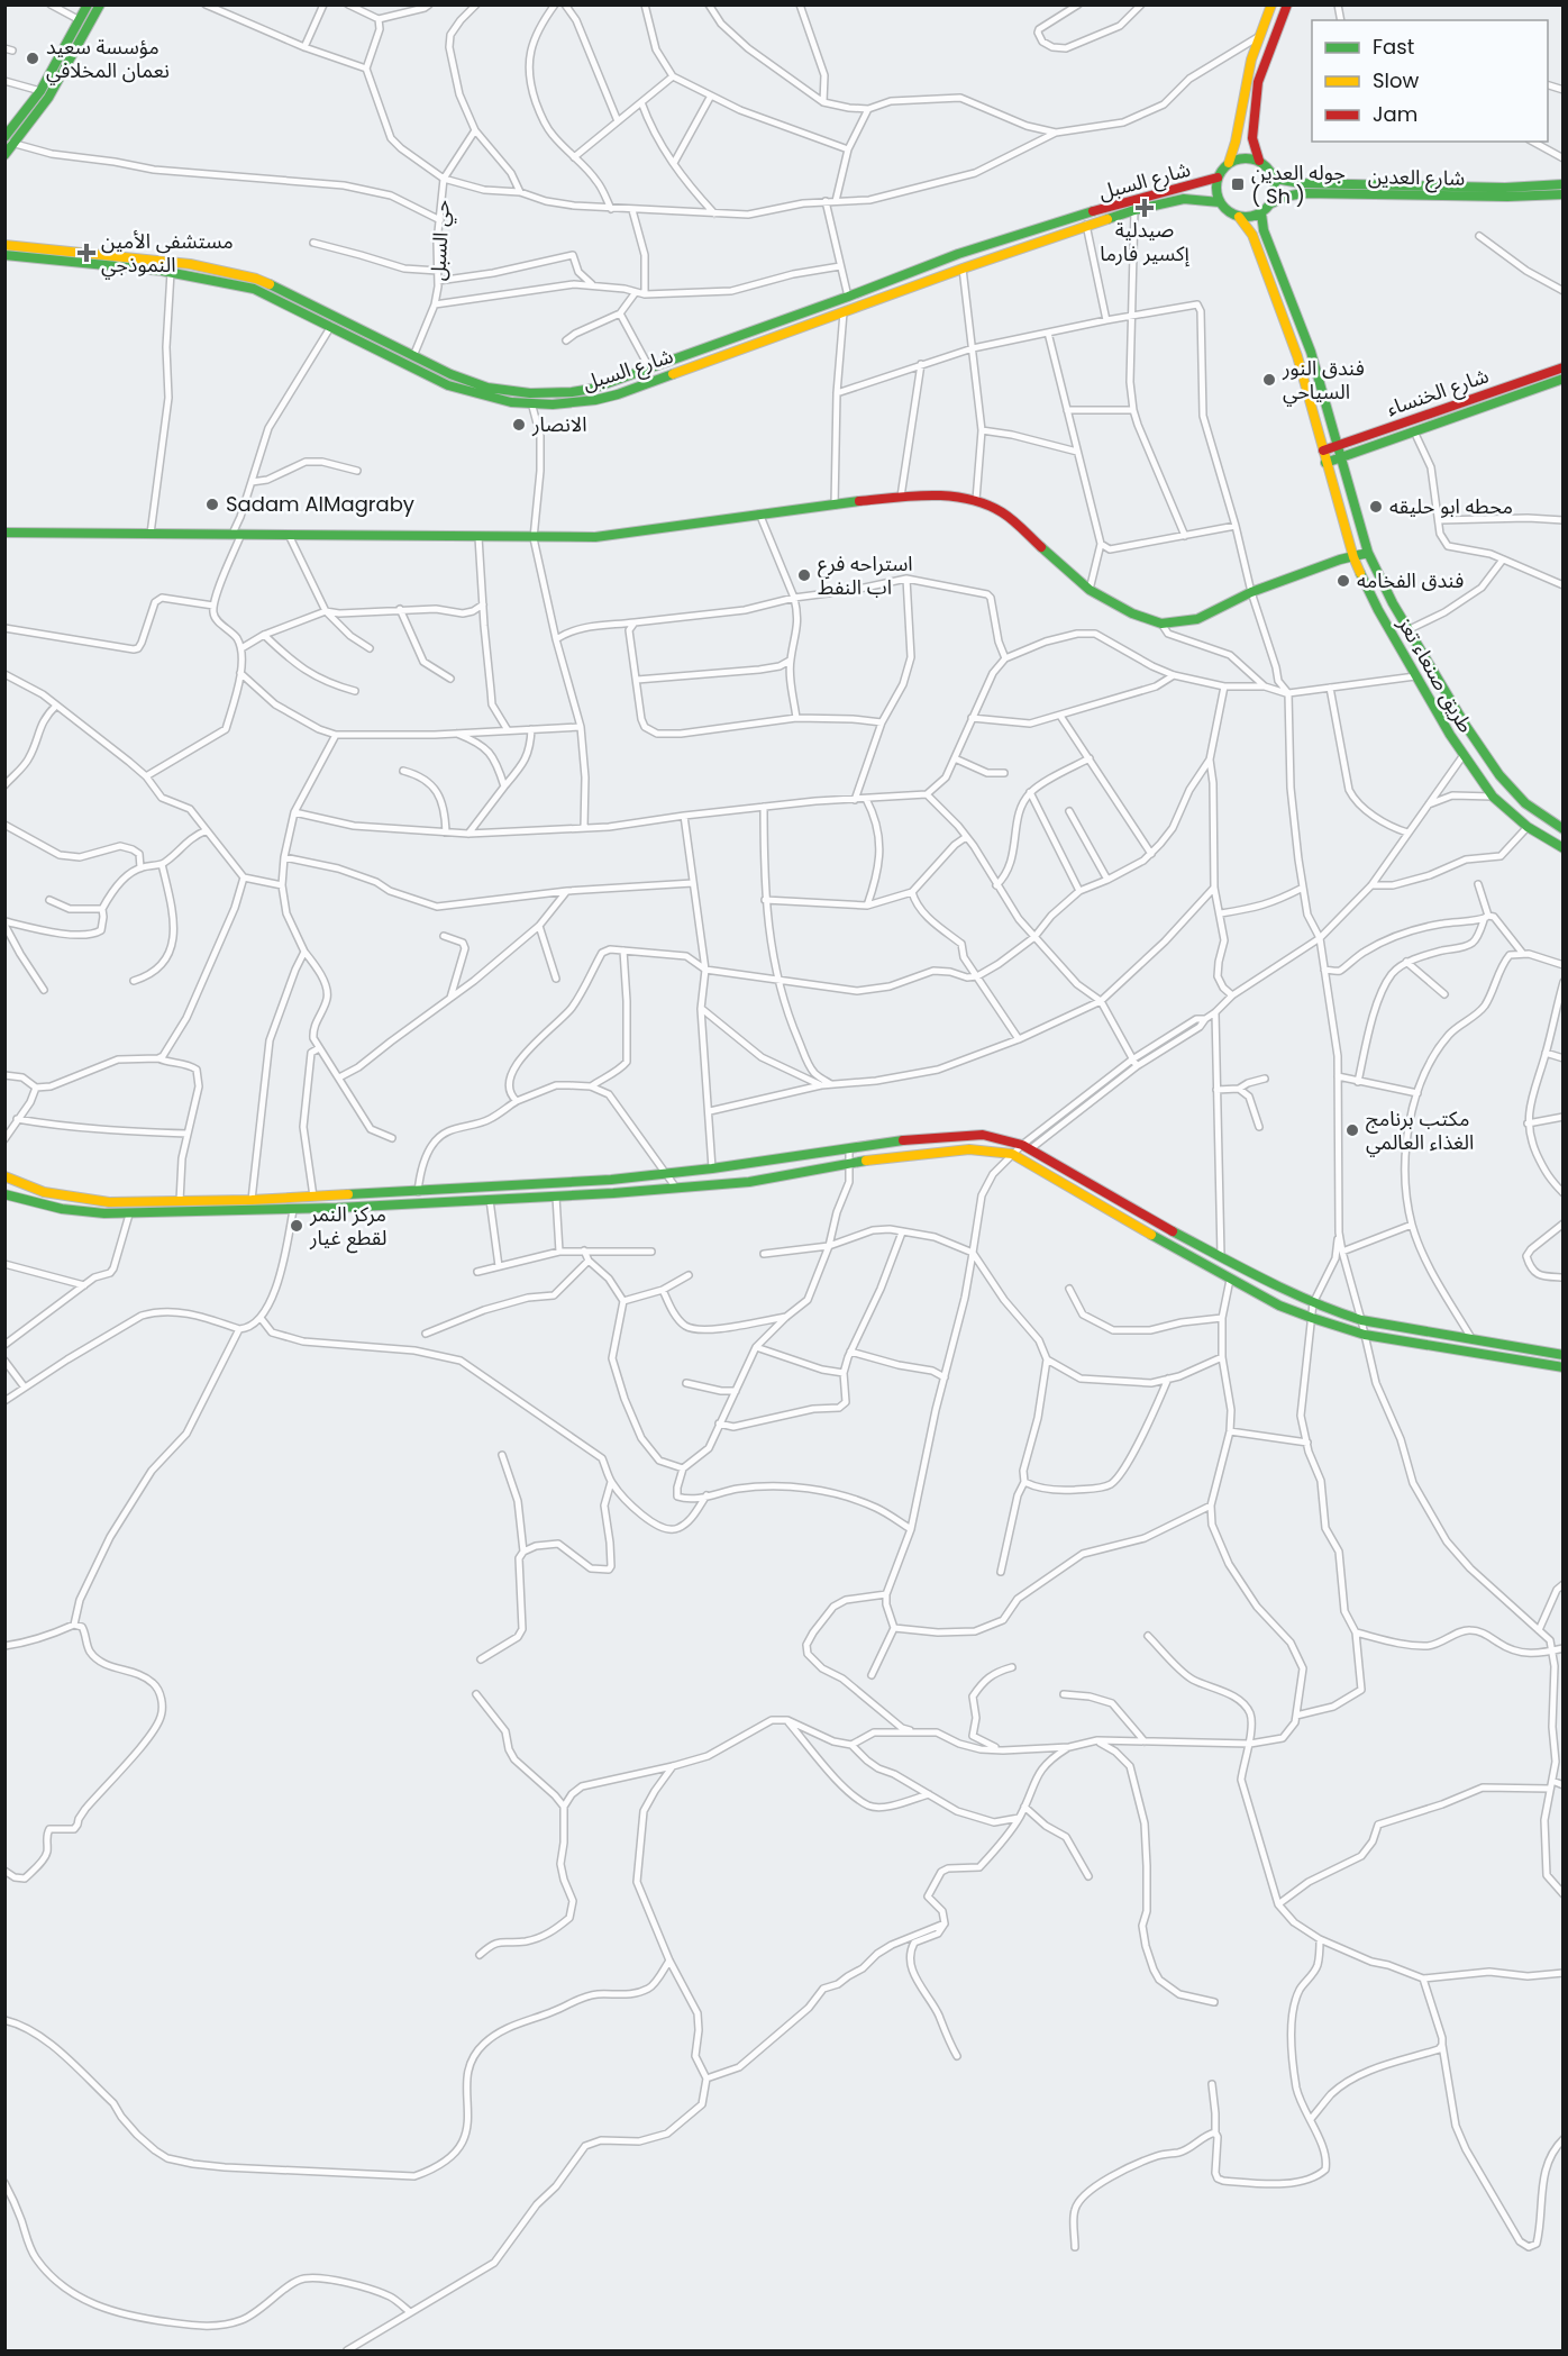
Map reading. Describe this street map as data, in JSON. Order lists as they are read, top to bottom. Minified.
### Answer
{"streets":{"main road":["شارع العدين","شارع السبل","شارع الخنساء","طريق صنعاء تعز"],"street":["حي السبل"]},"crossings":[["شارع العدين","شارع السبل"],["شارع العدين","طريق صنعاء تعز"],["شارع السبل","حي السبل"],["شارع السبل","طريق صنعاء تعز"],["شارع الخنساء","طريق صنعاء تعز"]],"places":{"other":["مؤسسة سعيد نعمان المخلافي","فندق النور السياحي","الانصار","Sadam AlMagraby","محطه ابو حليقه","استراحه فرع اب النفط","فندق الفخامه","مكتب برنامج الغذاء العالمي","مركز النمر لقطع غيار"],"transit":["جوله العدين ( Sh )"],"health":["صيدلية إكسير فارما","مستشفى الأمين النموذجي"]},"legend":["Fast","Slow","Jam"]}
